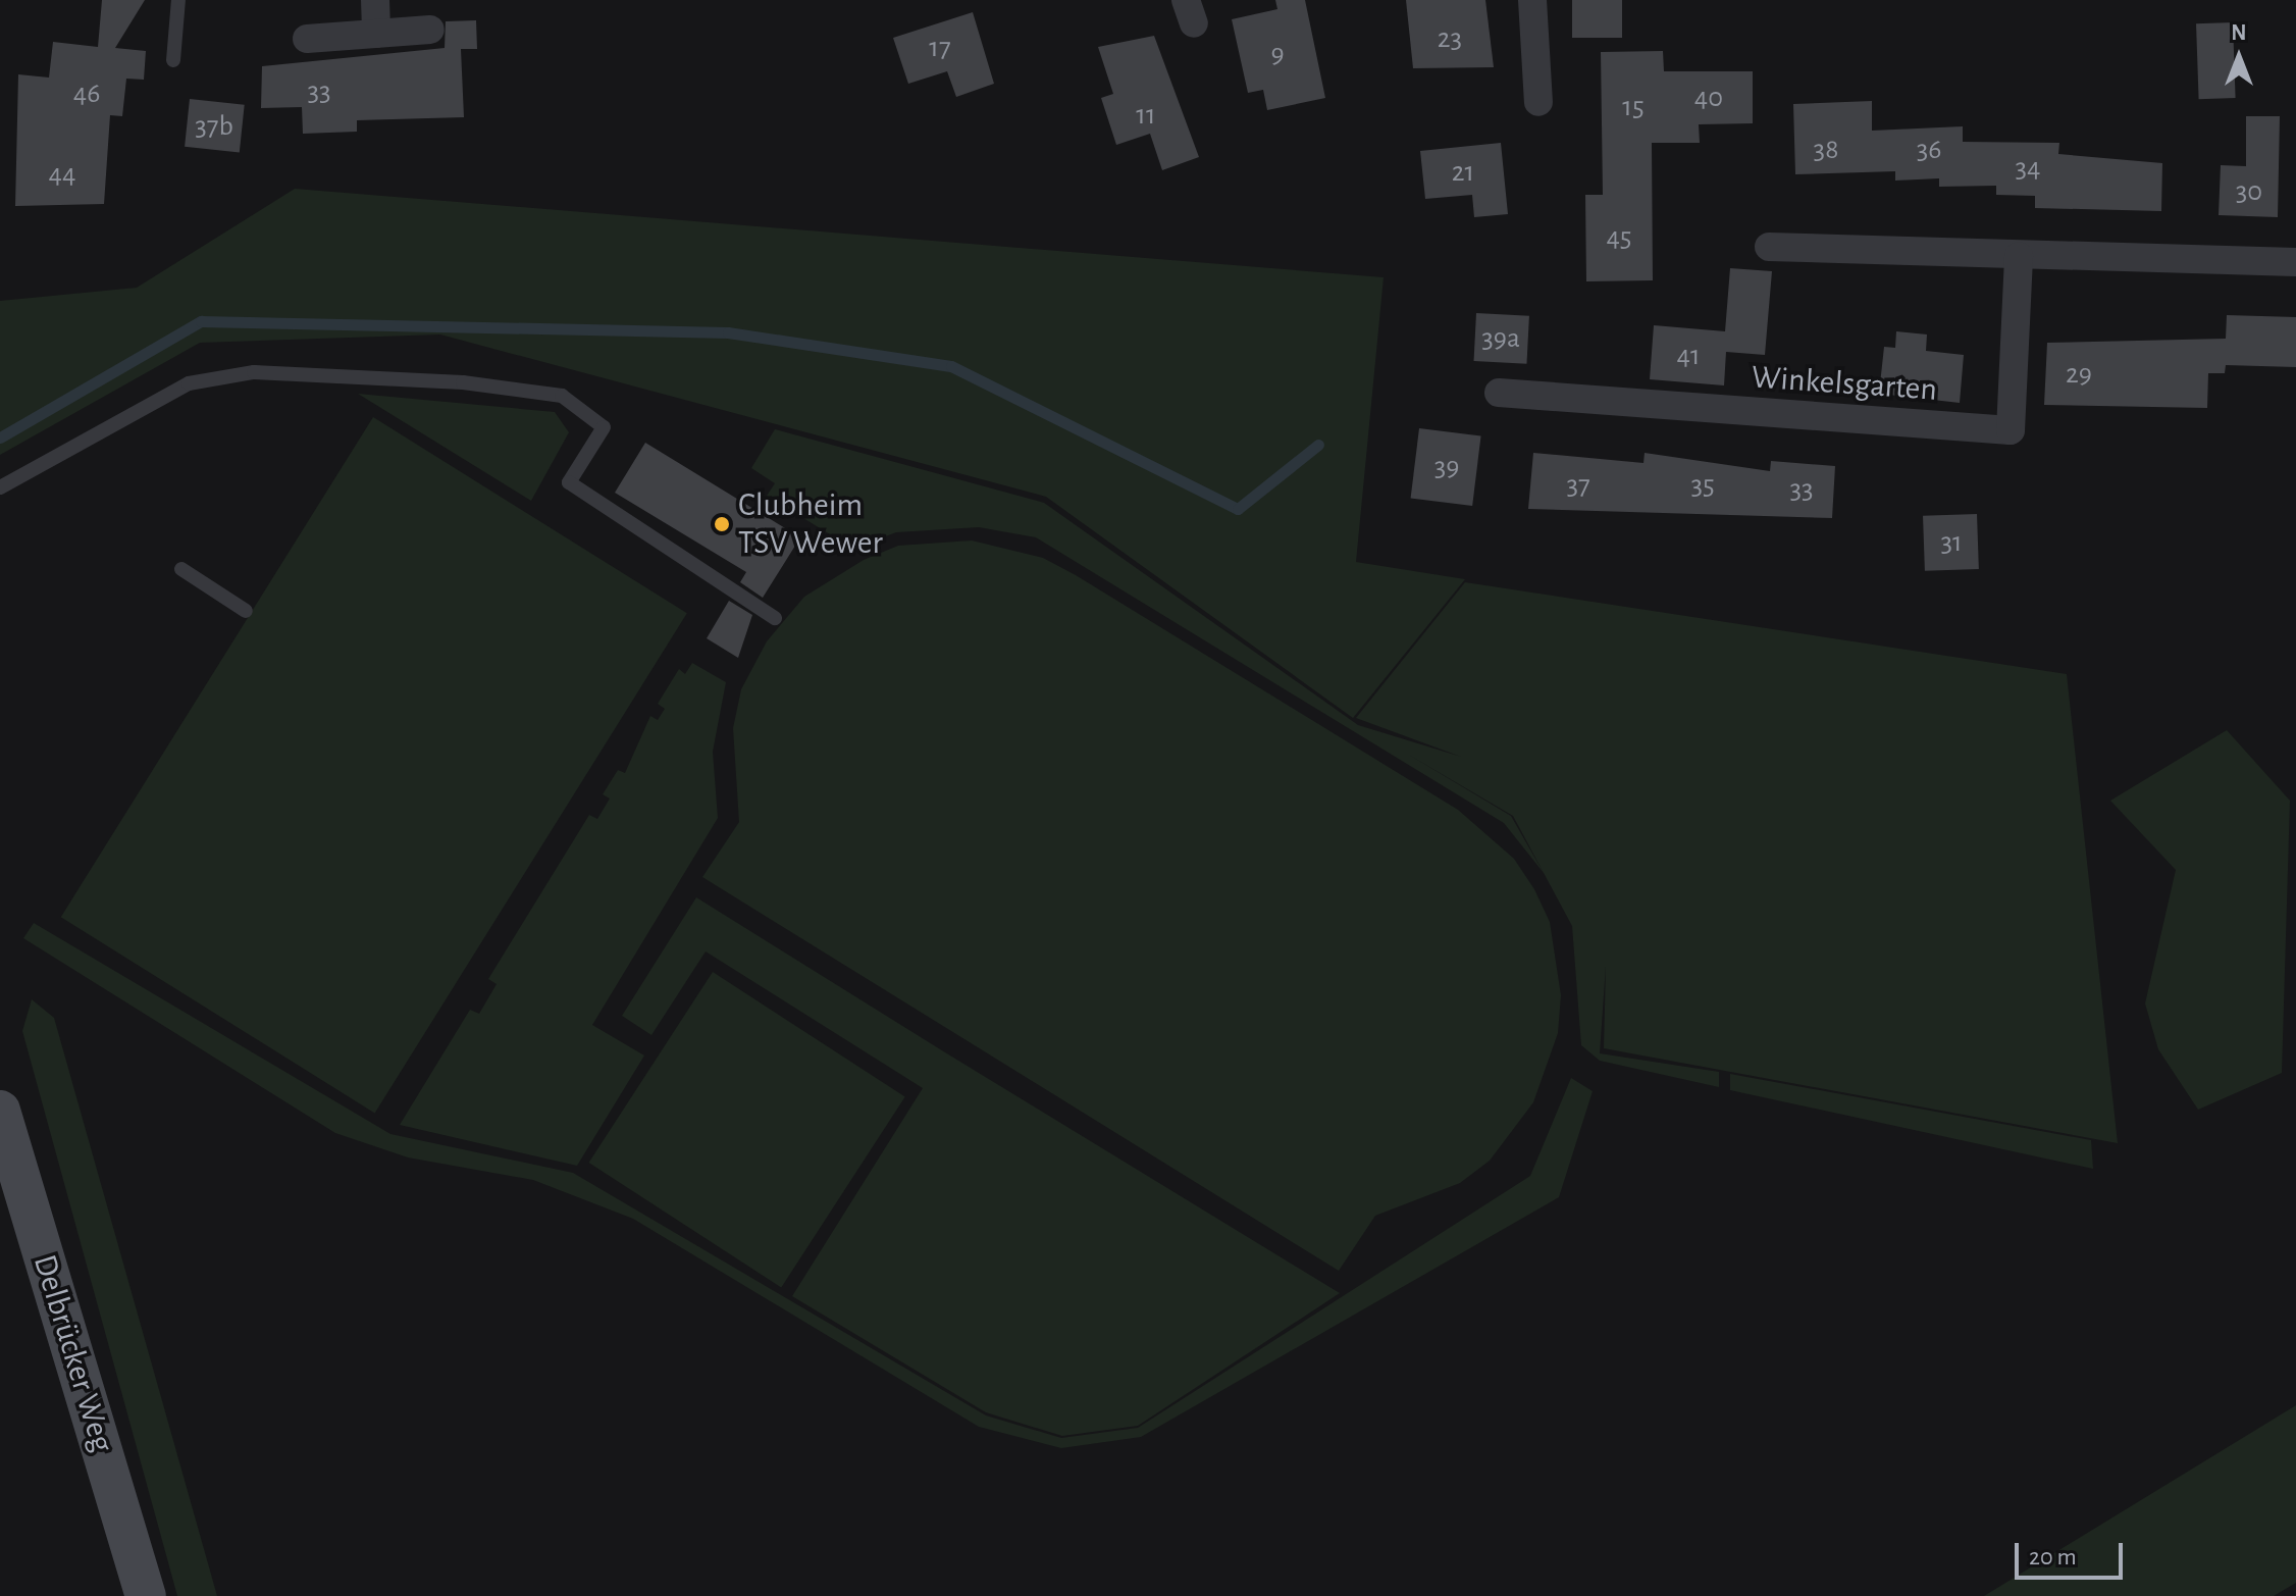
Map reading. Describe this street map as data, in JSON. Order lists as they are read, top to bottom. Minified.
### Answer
{"streets":{"street":["Winkelsgarten","Delbrücker Weg"]},"places":["Clubheim TSV Wewer"],"house_numbers":["23","17","9","33","46","40","15","11","37b","38","36","34","21","44","30","45","39a","41","29","39","37","35","33","31"],"scale_bar":"20 m","north":"top"}
